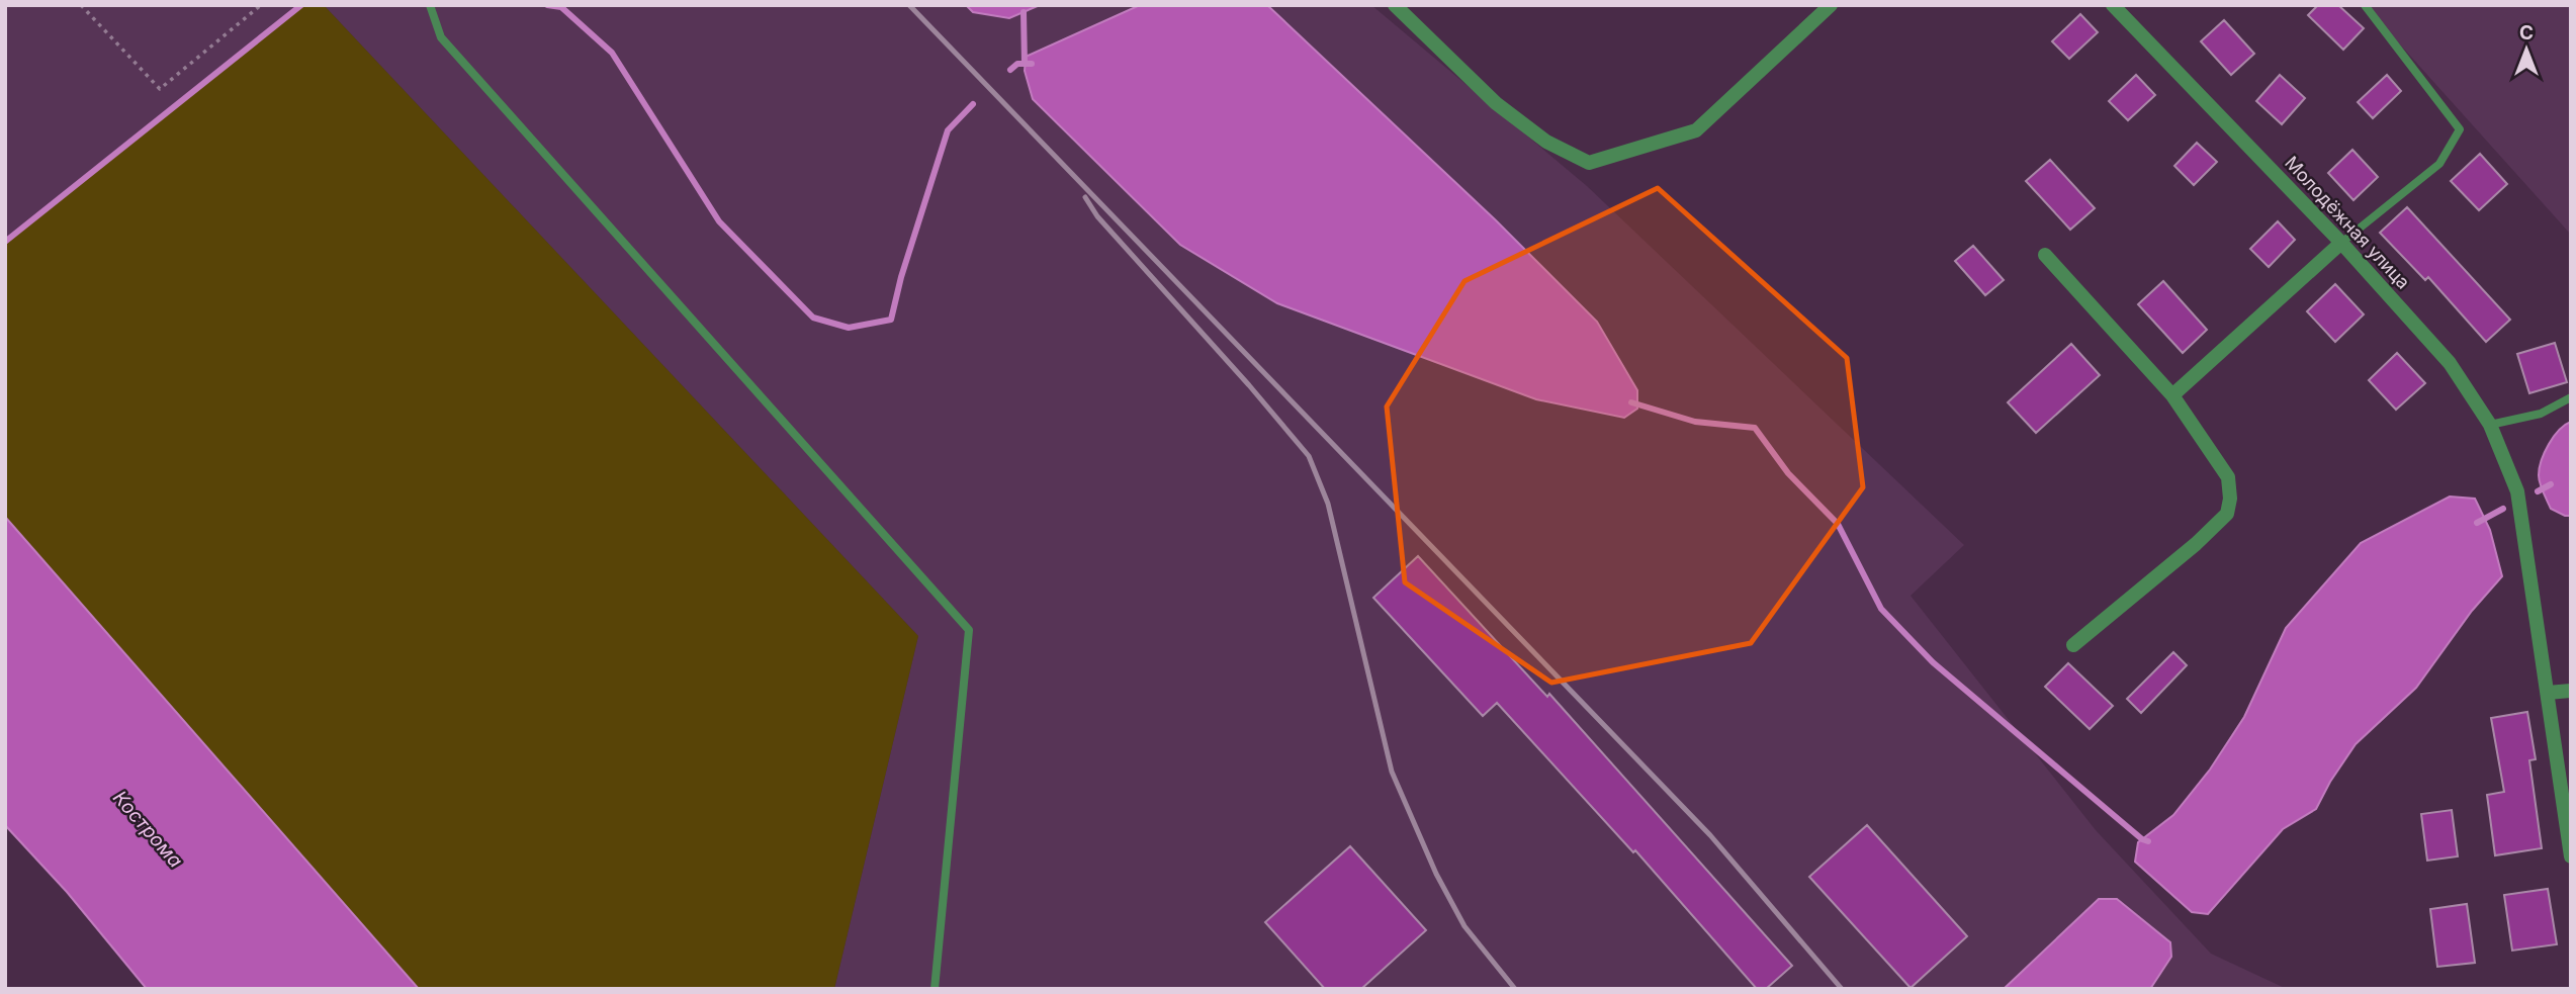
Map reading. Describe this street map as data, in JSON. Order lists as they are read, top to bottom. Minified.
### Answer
{"streets":{"street":["Молодёжная улица"]},"water":["Кострома"],"north":"top"}
